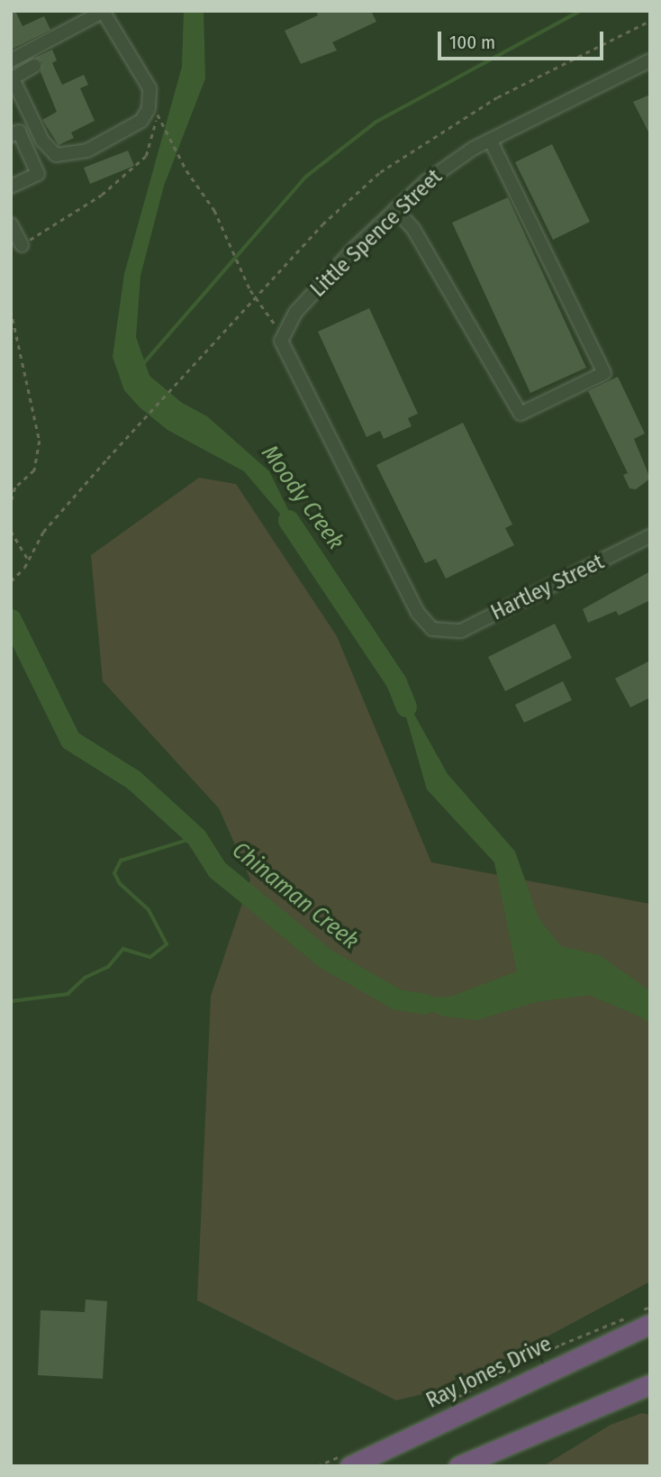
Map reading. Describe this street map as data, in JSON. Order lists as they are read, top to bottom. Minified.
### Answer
{"streets":{"highway":["Ray Jones Drive"],"street":["Little Spence Street","Hartley Street"]},"crossings":[["Little Spence Street","Hartley Street"]],"water":["Moody Creek","Chinaman Creek"],"scale_bar":"100 m"}
